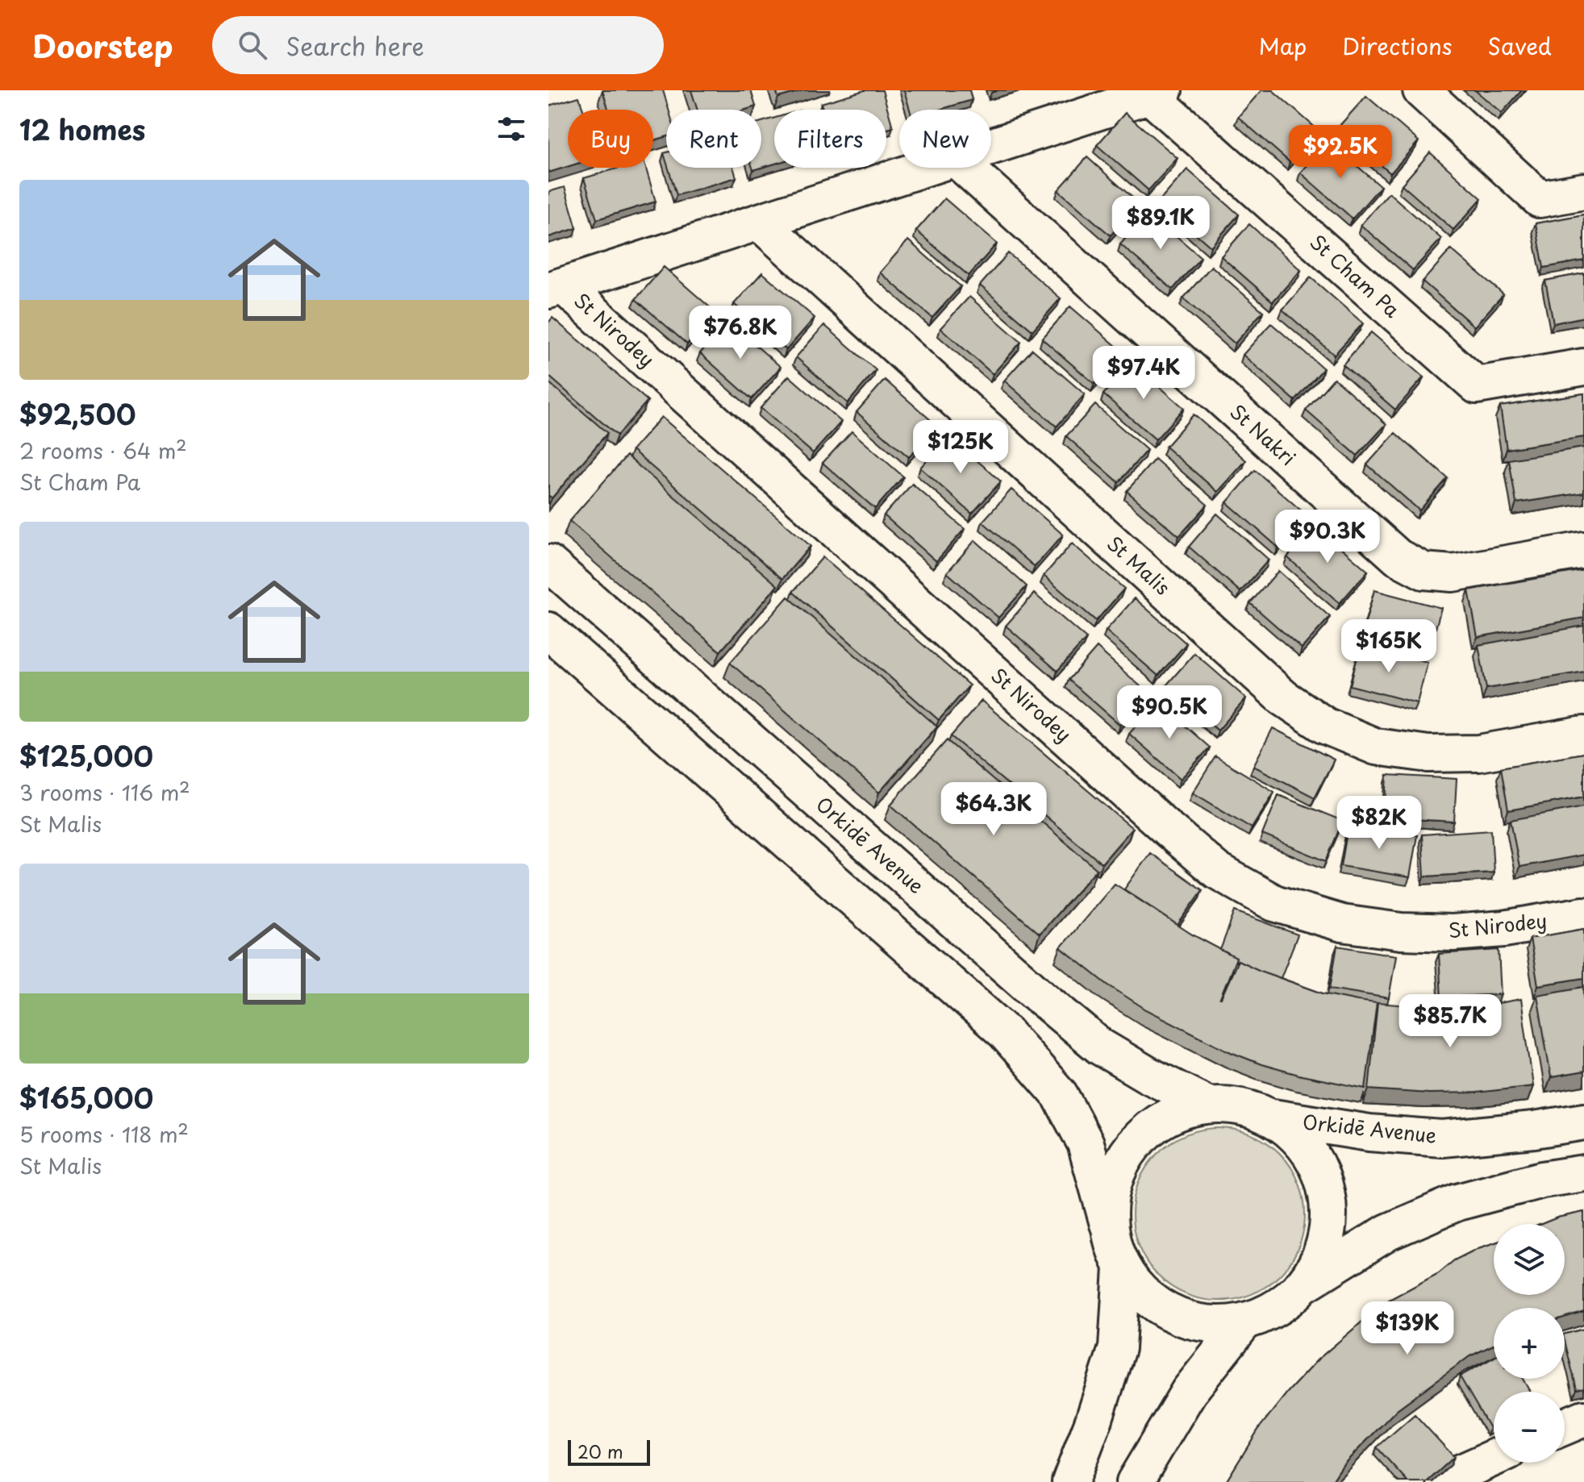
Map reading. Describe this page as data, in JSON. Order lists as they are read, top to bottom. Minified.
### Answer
{"streets":{"street":["St Cham Pa","St Nirodey","St Nakri","St Malis","Orkidē Avenue"]},"scale_bar":"20 m","page":{"header":"Doorstep","search":"Search here","nav":["Map","Directions","Saved"],"heading":"12 homes","chip":["Buy","Rent","Filters","New"],"price":["$92.5K","$89.1K","$76.8K","$97.4K","$125K","$90.3K","$165K","$90.5K","$64.3K","$82K","$85.7K","$139K"],"list":[{"name":"$92,500","note":"2 rooms · 64 m² · St Cham Pa"},{"name":"$125,000","note":"3 rooms · 116 m² · St Malis"},{"name":"$165,000","note":"5 rooms · 118 m² · St Malis"}],"map_buttons":["+","−"],"scale":"20 m"}}
